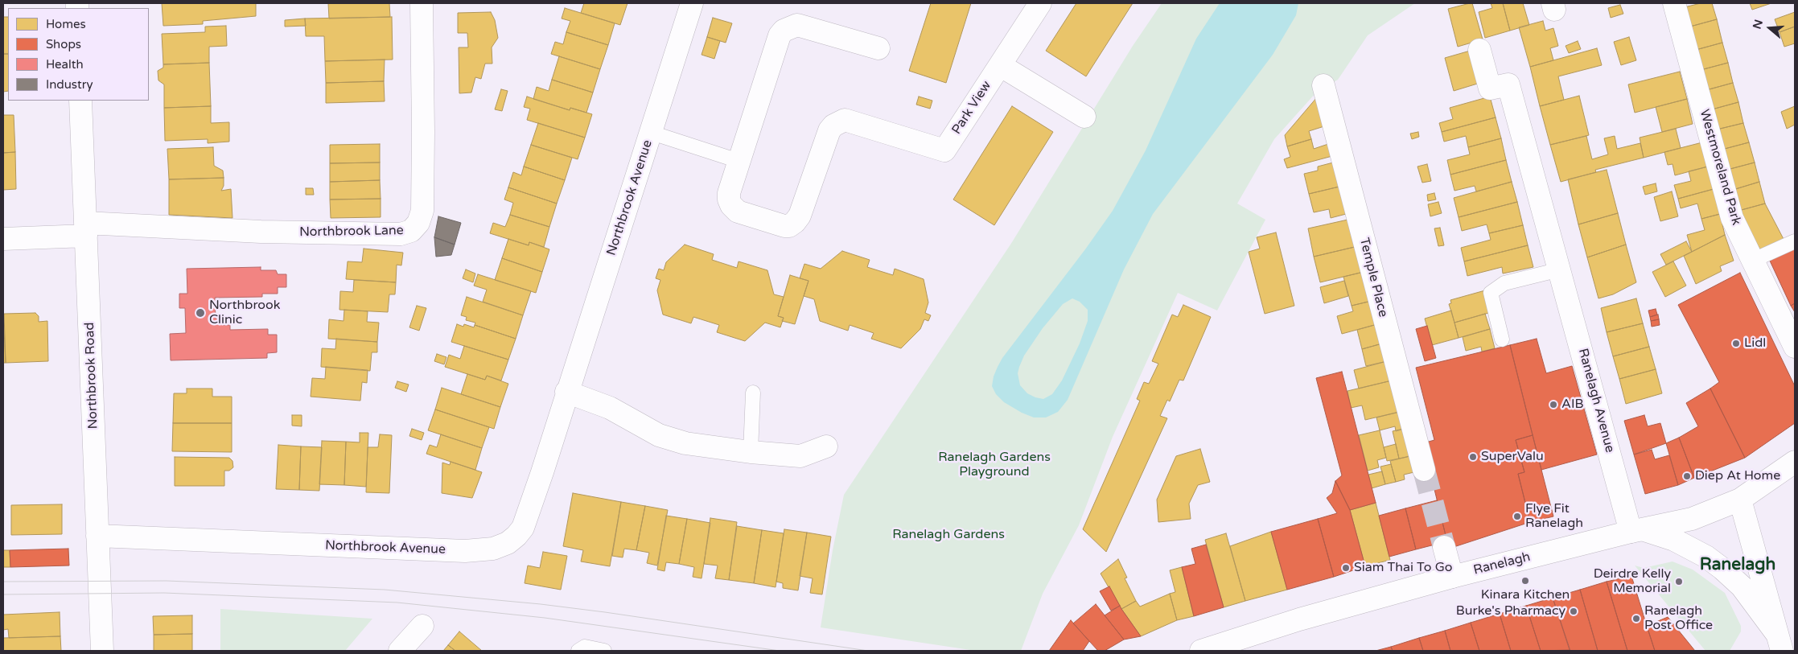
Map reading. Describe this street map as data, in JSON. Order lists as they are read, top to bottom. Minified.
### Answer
{"streets":{"street":["Park View","Westmoreland Park","Northbrook Avenue","Northbrook Lane","Temple Place","Northbrook Road","Ranelagh Avenue","Ranelagh"]},"crossings":[["Northbrook Avenue","Northbrook Road"],["Northbrook Lane","Northbrook Road"],["Ranelagh Avenue","Ranelagh"]],"districts":["Ranelagh"],"parks":["Ranelagh Gardens Playground","Ranelagh Gardens"],"places":["Northbrook Clinic","Lidl","AIB","SuperValu","Diep At Home","Flye Fit Ranelagh","Siam Thai To Go","Kinara Kitchen","Deirdre Kelly Memorial","Burke's Pharmacy","Ranelagh Post Office"],"legend":["Homes","Shops","Health","Industry"],"north":"left"}
